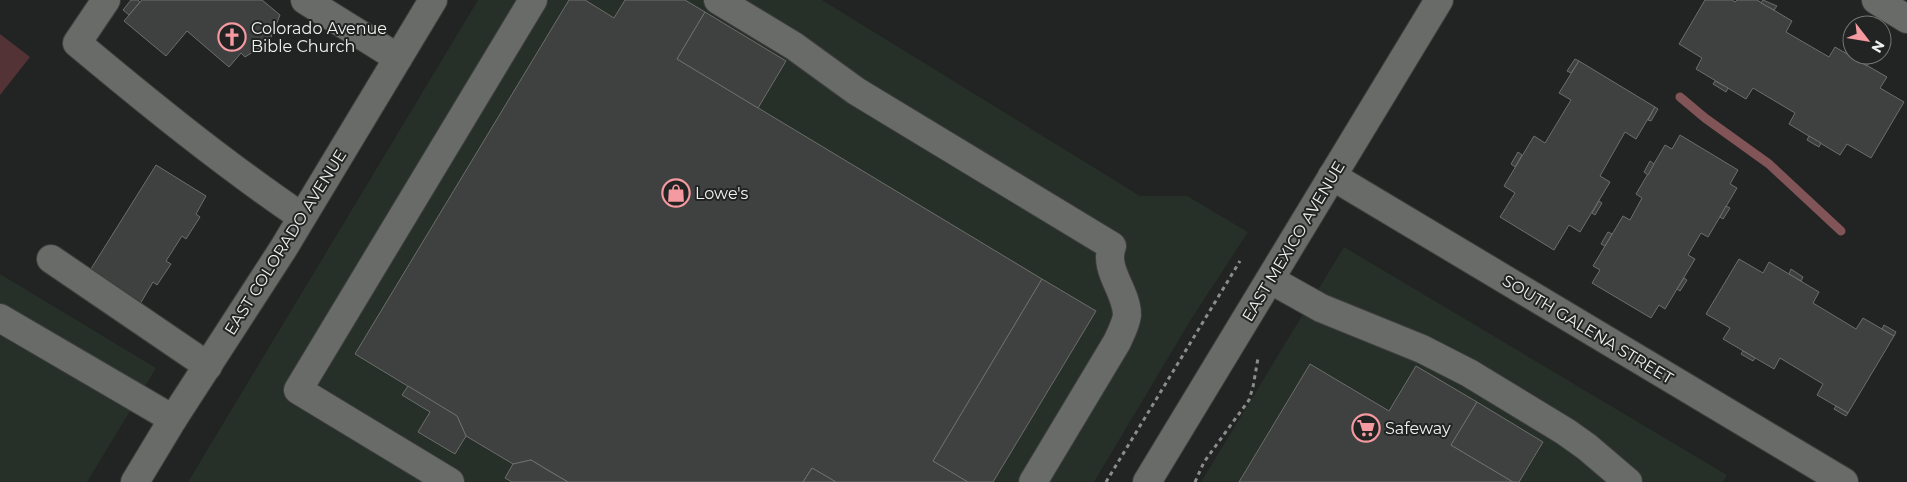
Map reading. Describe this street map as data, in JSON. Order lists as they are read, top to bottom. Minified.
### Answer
{"streets":{"street":["EAST MEXICO AVENUE","EAST COLORADO AVENUE","SOUTH GALENA STREET"]},"crossings":[["EAST MEXICO AVENUE","SOUTH GALENA STREET"]],"places":{"church":["Colorado Avenue Bible Church"],"shop":["Lowe's"],"supermarket":["Safeway"]},"north":"bottom right"}
